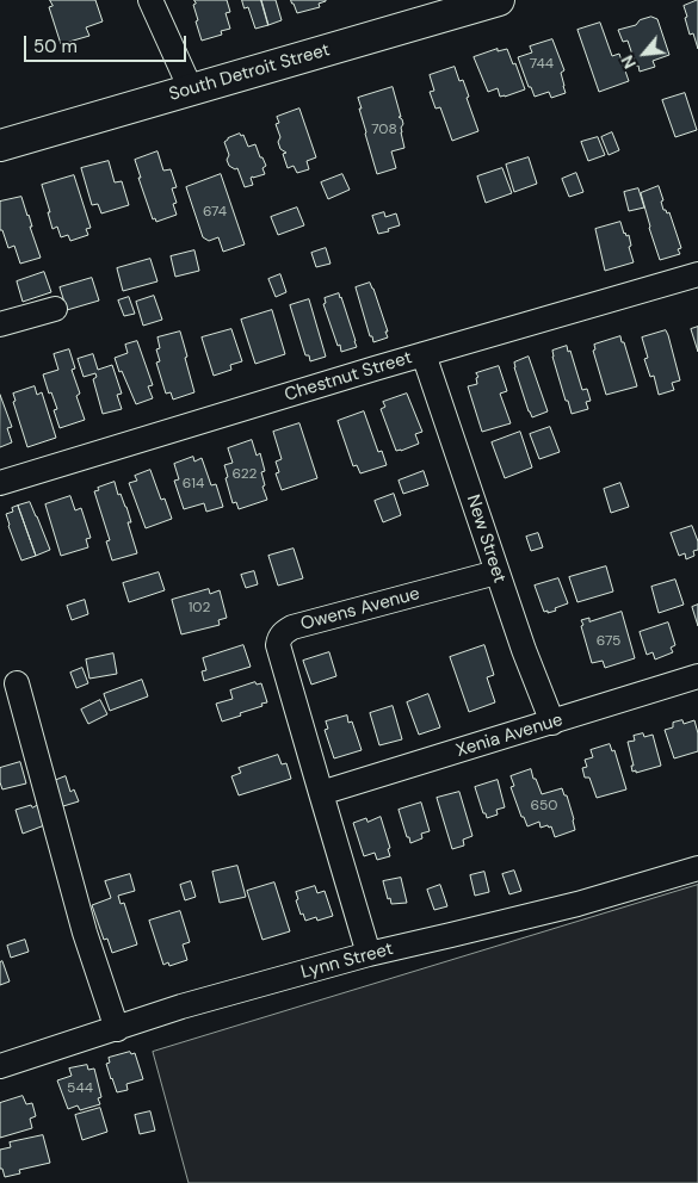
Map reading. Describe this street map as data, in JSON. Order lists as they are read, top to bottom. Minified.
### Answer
{"streets":{"main road":["South Detroit Street"],"street":["Chestnut Street","New Street","Owens Avenue","Xenia Avenue","Lynn Street"]},"crossings":[["Chestnut Street","New Street"],["New Street","Owens Avenue"],["New Street","Xenia Avenue"],["Owens Avenue","Xenia Avenue"]],"house_numbers":["744","708","674","622","614","102","675","650","544"],"scale_bar":"50 m","north":"bottom left"}
